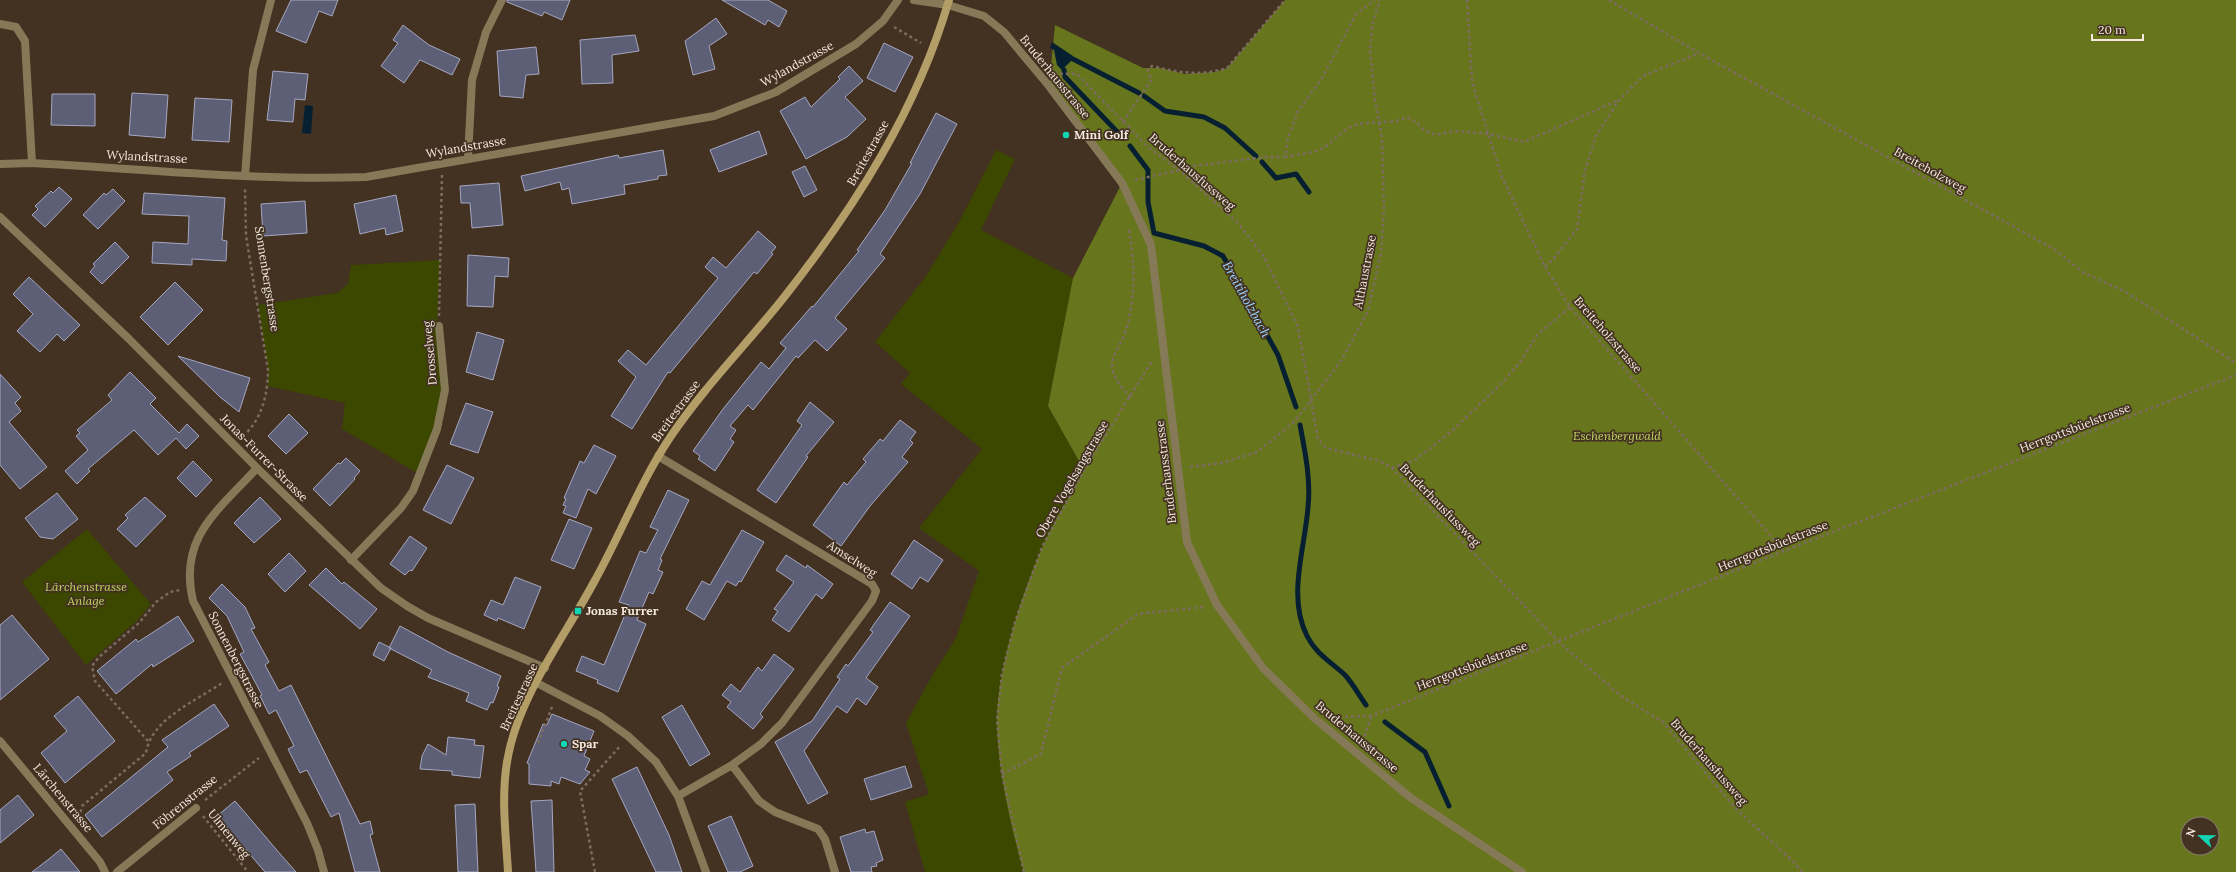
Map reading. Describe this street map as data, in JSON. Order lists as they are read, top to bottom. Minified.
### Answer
{"streets":{"main road":["Breitestrasse"],"street":["Wylandstrasse","Bruderhausstrasse","Sonnenbergstrasse","Drosselweg","Jonas-Furrer-Strasse","Amselweg","Lärchenstrasse","Föhrenstrasse"],"path":["Breiteholzweg","Bruderhausfussweg","Althaustrasse","Breiteholzstrasse","Herrgottsbüelstrasse","Obere Vogelsangstrasse","Ulmenweg"]},"crossings":[["Wylandstrasse","Sonnenbergstrasse"],["Wylandstrasse","Drosselweg"],["Bruderhausstrasse","Breitestrasse"],["Bruderhausstrasse","Althaustrasse"],["Bruderhausstrasse","Herrgottsbüelstrasse"],["Bruderhausstrasse","Obere Vogelsangstrasse"],["Breitestrasse","Jonas-Furrer-Strasse"],["Breitestrasse","Amselweg"],["Bruderhausfussweg","Althaustrasse"],["Bruderhausfussweg","Herrgottsbüelstrasse"],["Sonnenbergstrasse","Jonas-Furrer-Strasse"],["Sonnenbergstrasse","Föhrenstrasse"],["Breiteholzstrasse","Herrgottsbüelstrasse"],["Drosselweg","Jonas-Furrer-Strasse"],["Föhrenstrasse","Ulmenweg"]],"water":["Breitiholzbach"],"parks":["Eschenbergwald","Lärchenstrasse Anlage"],"places":{"other":["Mini Golf","Spar"],"transit":["Jonas Furrer"]},"scale_bar":"20 m","north":"left"}
